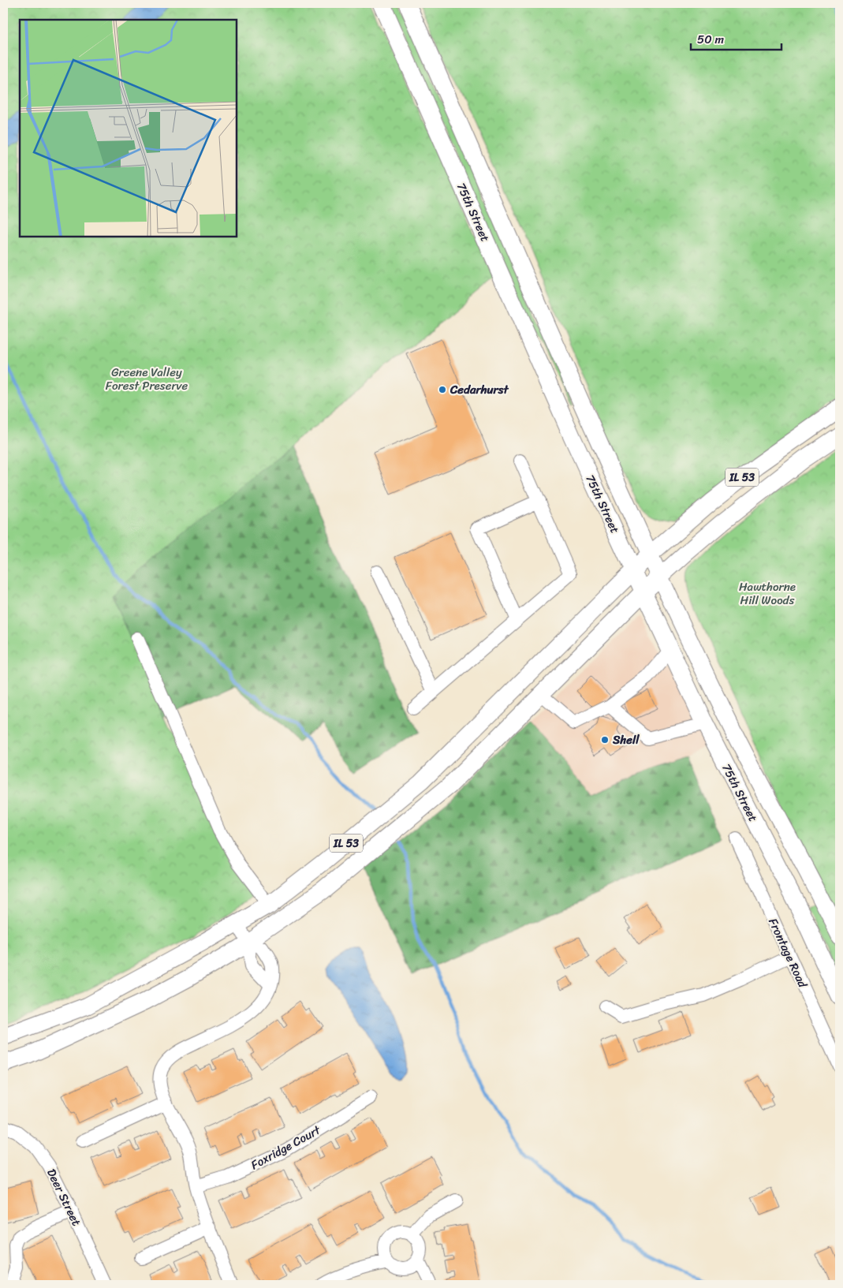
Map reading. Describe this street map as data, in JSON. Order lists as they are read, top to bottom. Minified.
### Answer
{"streets":{"main road":["75th Street","IL 53"],"street":["Frontage Road","Foxridge Court","Deer Street"]},"crossings":[["75th Street","IL 53"]],"parks":["Greene Valley Forest Preserve","Hawthorne Hill Woods"],"places":["Cedarhurst","Shell"],"scale_bar":"50 m"}
